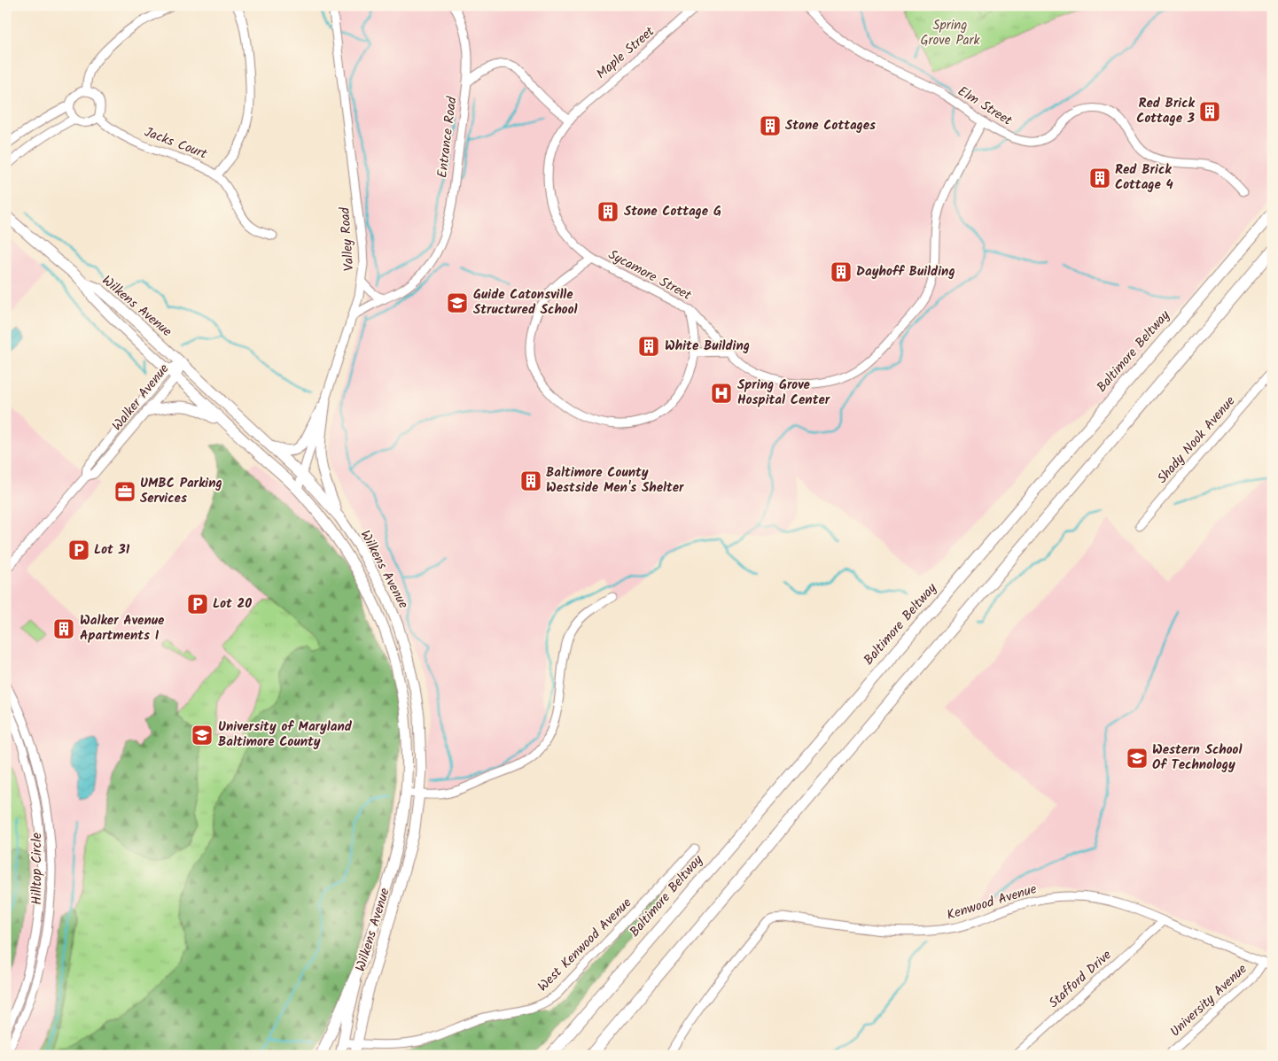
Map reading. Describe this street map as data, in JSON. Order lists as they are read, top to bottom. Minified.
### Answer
{"streets":{"highway":["Baltimore Beltway"],"main road":["Wilkens Avenue"],"street":["Maple Street","Elm Street","Entrance Road","Jacks Court","Valley Road","Sycamore Street","Walker Avenue","Shady Nook Avenue","Hilltop Circle","Kenwood Avenue","West Kenwood Avenue","Stafford Drive","University Avenue"]},"crossings":[["Maple Street","Entrance Road"],["Maple Street","Sycamore Street"],["Elm Street","Sycamore Street"],["Entrance Road","Valley Road"],["Entrance Road","Sycamore Street"],["Valley Road","Wilkens Avenue"],["Wilkens Avenue","Walker Avenue"],["Wilkens Avenue","West Kenwood Avenue"],["Kenwood Avenue","Stafford Drive"],["Kenwood Avenue","University Avenue"]],"parks":["Spring Grove Park"],"places":{"building":["Red Brick Cottage 3","Stone Cottages","Red Brick Cottage 4","Stone Cottage G","Dayhoff Building","White Building","Baltimore County Westside Men's Shelter","Walker Avenue Apartments I"],"school or university":["Guide Catonsville Structured School","University of Maryland Baltimore County","Western School Of Technology"],"hospital":["Spring Grove Hospital Center"],"office":["UMBC Parking Services"],"parking":["Lot 31","Lot 20"]}}
